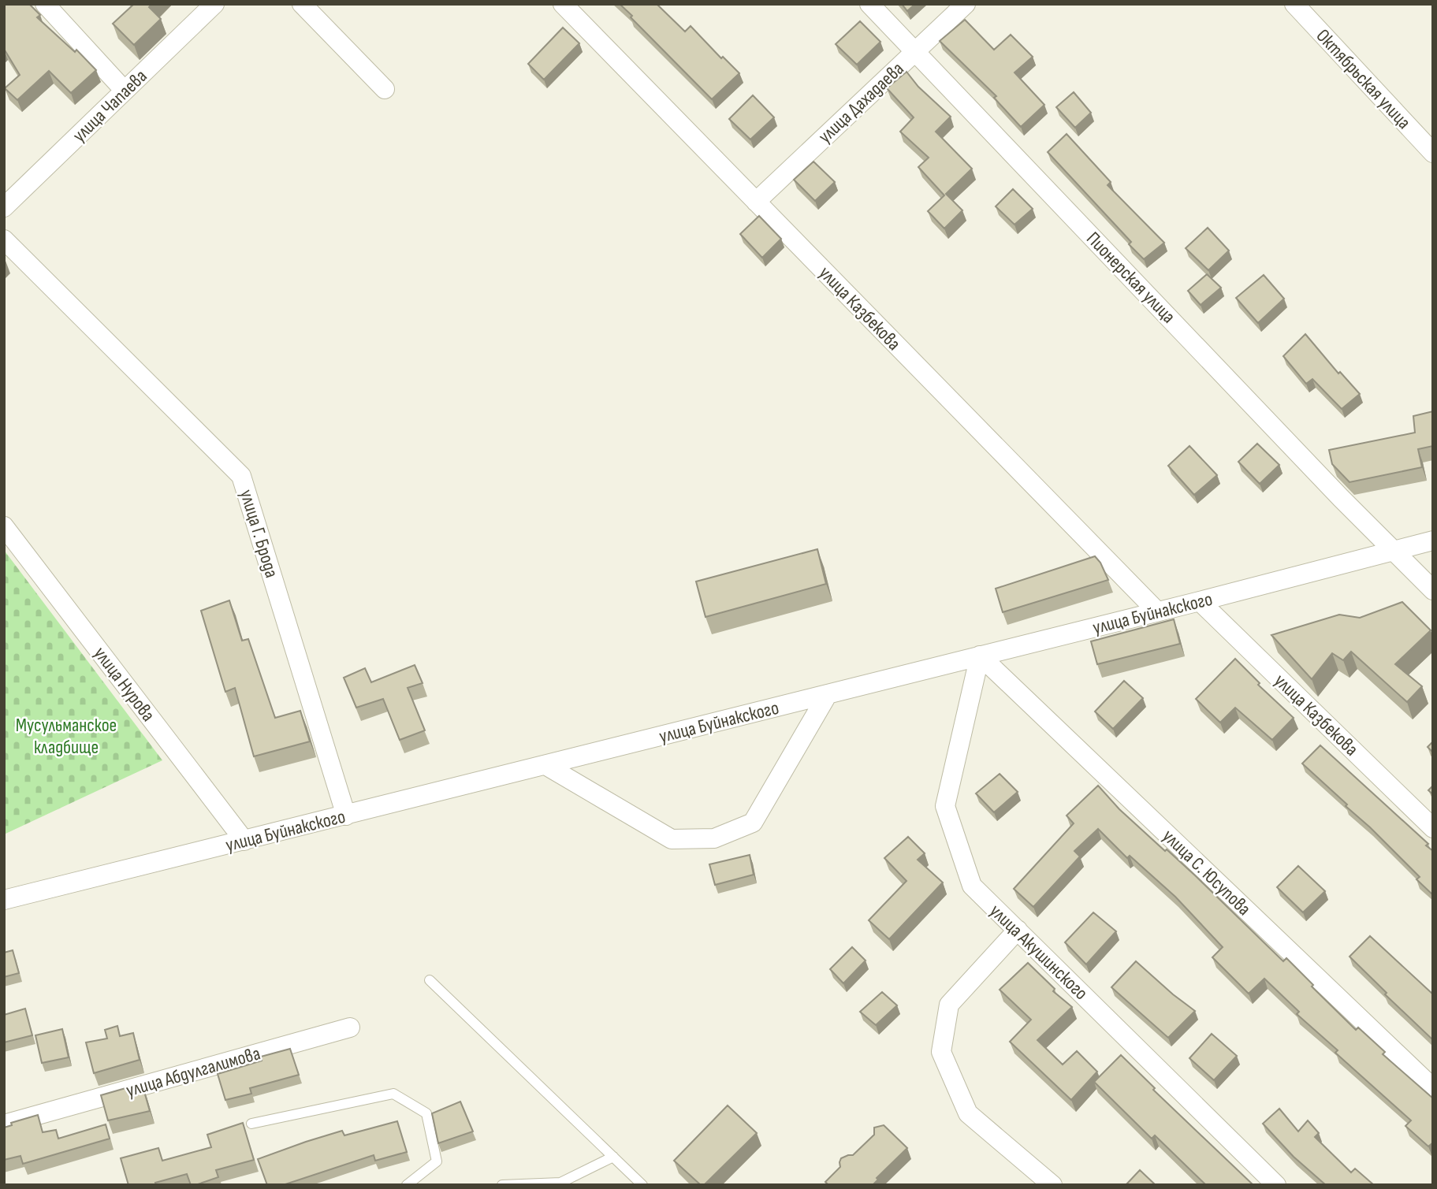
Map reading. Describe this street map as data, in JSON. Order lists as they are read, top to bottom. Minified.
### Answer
{"streets":{"street":["Октябрьская улица","улица Дахадаева","улица Чапаева","Пионерская улица","улица Казбекова","улица Г. Брода","улица Буйнакского","улица Нурова","улица С. Юсупова","улица Акушинского","улица Абдулгалимова"]},"crossings":[["улица Дахадаева","Пионерская улица"],["улица Дахадаева","улица Казбекова"],["Пионерская улица","улица Буйнакского"],["улица Казбекова","улица Буйнакского"],["улица Г. Брода","улица Буйнакского"],["улица Буйнакского","улица Нурова"],["улица Буйнакского","улица С. Юсупова"],["улица Буйнакского","улица Акушинского"],["улица С. Юсупова","улица Акушинского"]],"parks":["Мусульманское кладбище"]}
